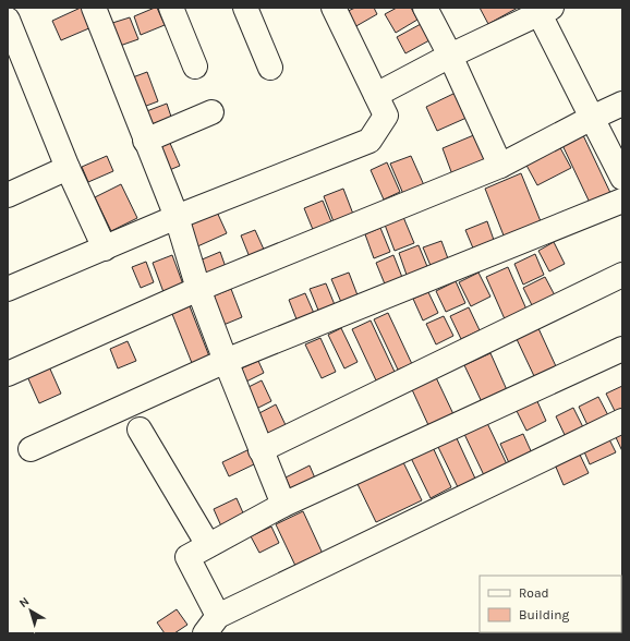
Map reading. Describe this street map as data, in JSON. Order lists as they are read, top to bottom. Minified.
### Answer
{"legend":["Road","Building"],"north":"top left"}
